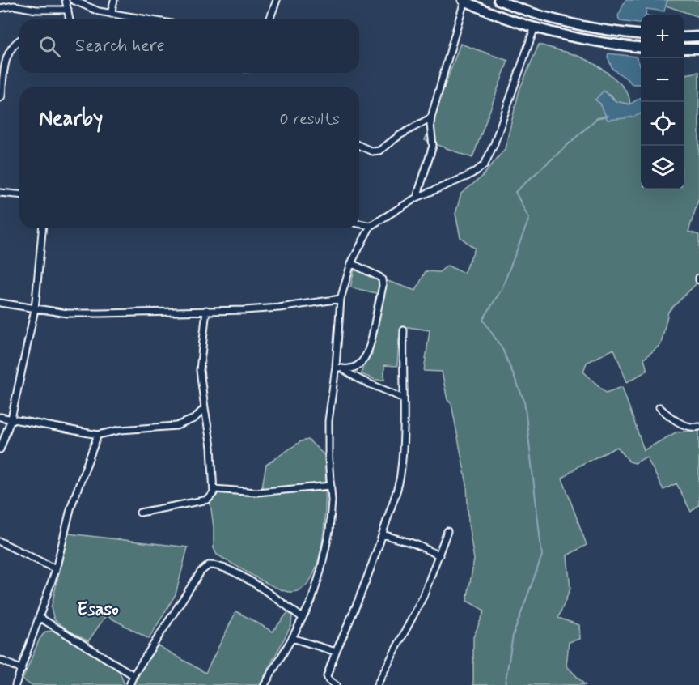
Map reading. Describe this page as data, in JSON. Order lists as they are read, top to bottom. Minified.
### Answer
{"districts":["Esaso"],"page":{"map_buttons":["+","−"],"search":"Search here","heading":["Nearby","0 results"]}}
